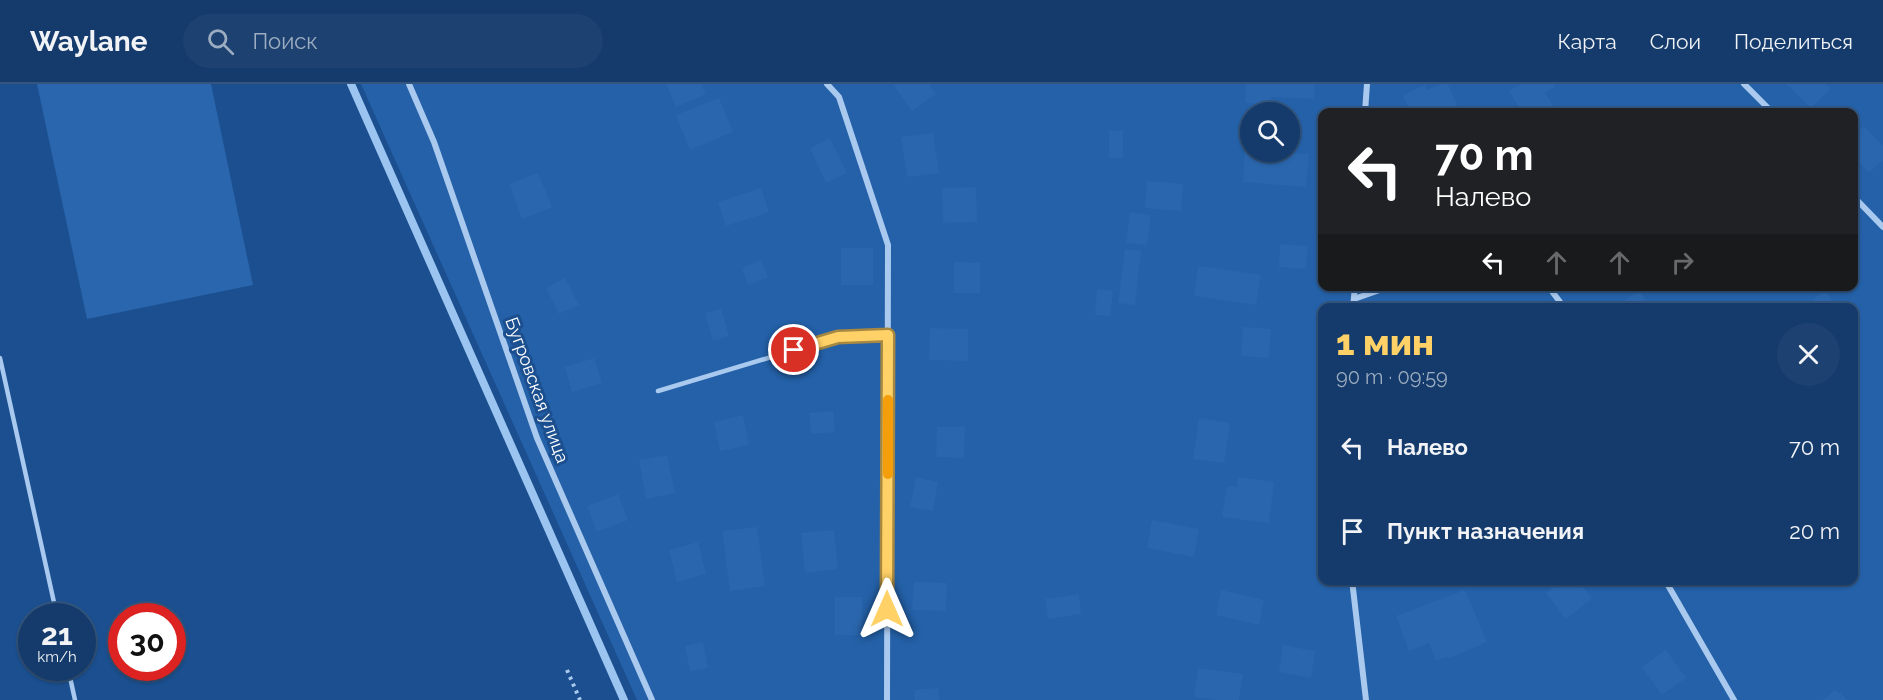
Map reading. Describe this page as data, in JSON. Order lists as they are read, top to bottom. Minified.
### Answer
{"streets":{"street":["Бугровская улица"]},"page":{"header":"Waylane","search":"Поиск","nav":["Карта","Слои","Поделиться"],"turn":["70 m","Налево"],"heading":["1 мин","90 m · 09:59"],"list":[{"name":"Налево","value":"70 m"},{"name":"Пункт назначения","value":"20 m"}],"speed":"21 km/h","limit":"30"}}
